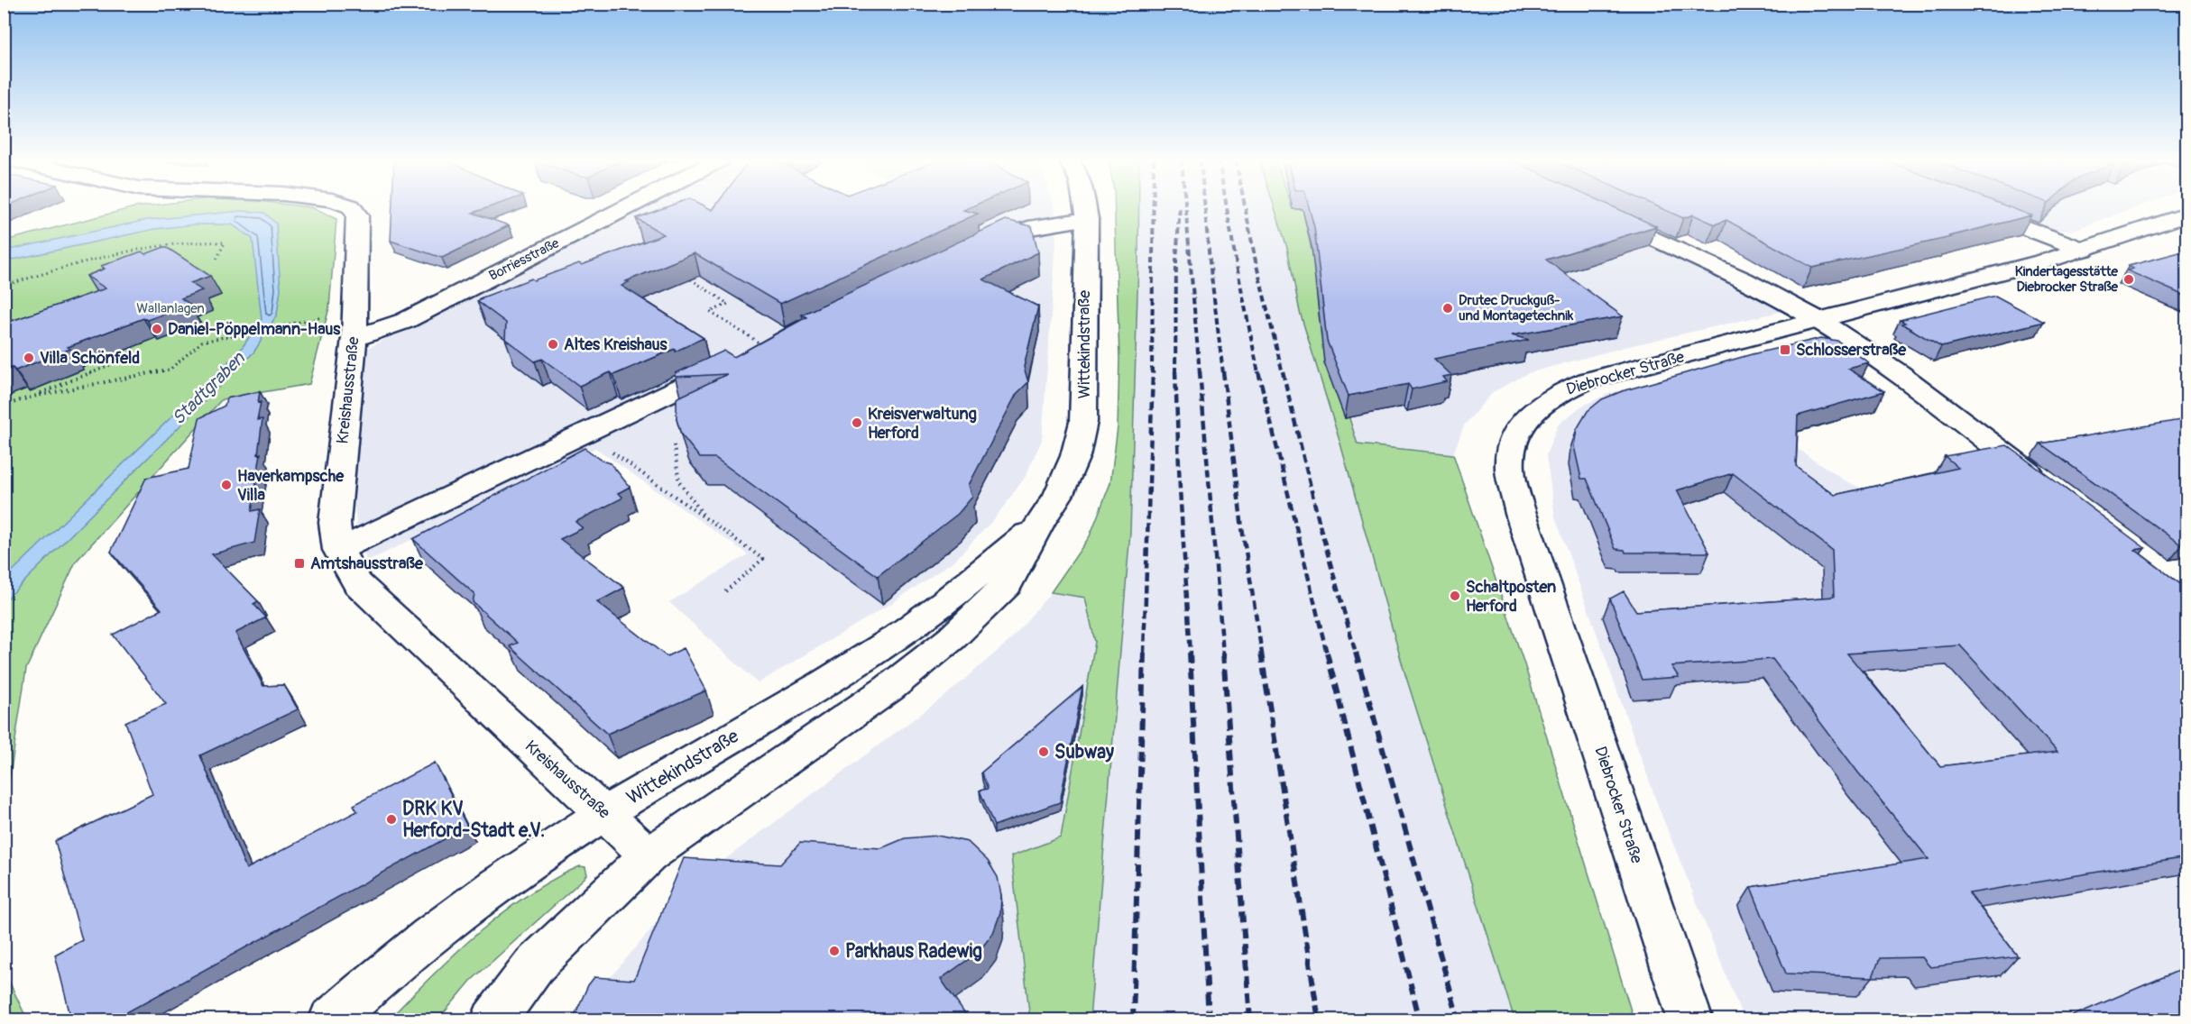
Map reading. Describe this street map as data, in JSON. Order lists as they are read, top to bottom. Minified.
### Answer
{"streets":{"street":["Borriesstraße","Wittekindstraße","Diebrocker Straße","Kreishausstraße"]},"crossings":[["Borriesstraße","Kreishausstraße"],["Wittekindstraße","Kreishausstraße"]],"water":["Stadtgraben"],"parks":["Wallanlagen"],"places":{"other":["Kindertagesstätte Diebrocker Straße","Drutec Druckguß- und Montagetechnik","Daniel-Pöppelmann-Haus","Altes Kreishaus","Villa Schönfeld","Kreisverwaltung Herford","Haverkampsche Villa","Schaltposten Herford","Subway","DRK KV Herford-Stadt e.V.","Parkhaus Radewig"],"transit":["Schlosserstraße","Amtshausstraße"]}}
